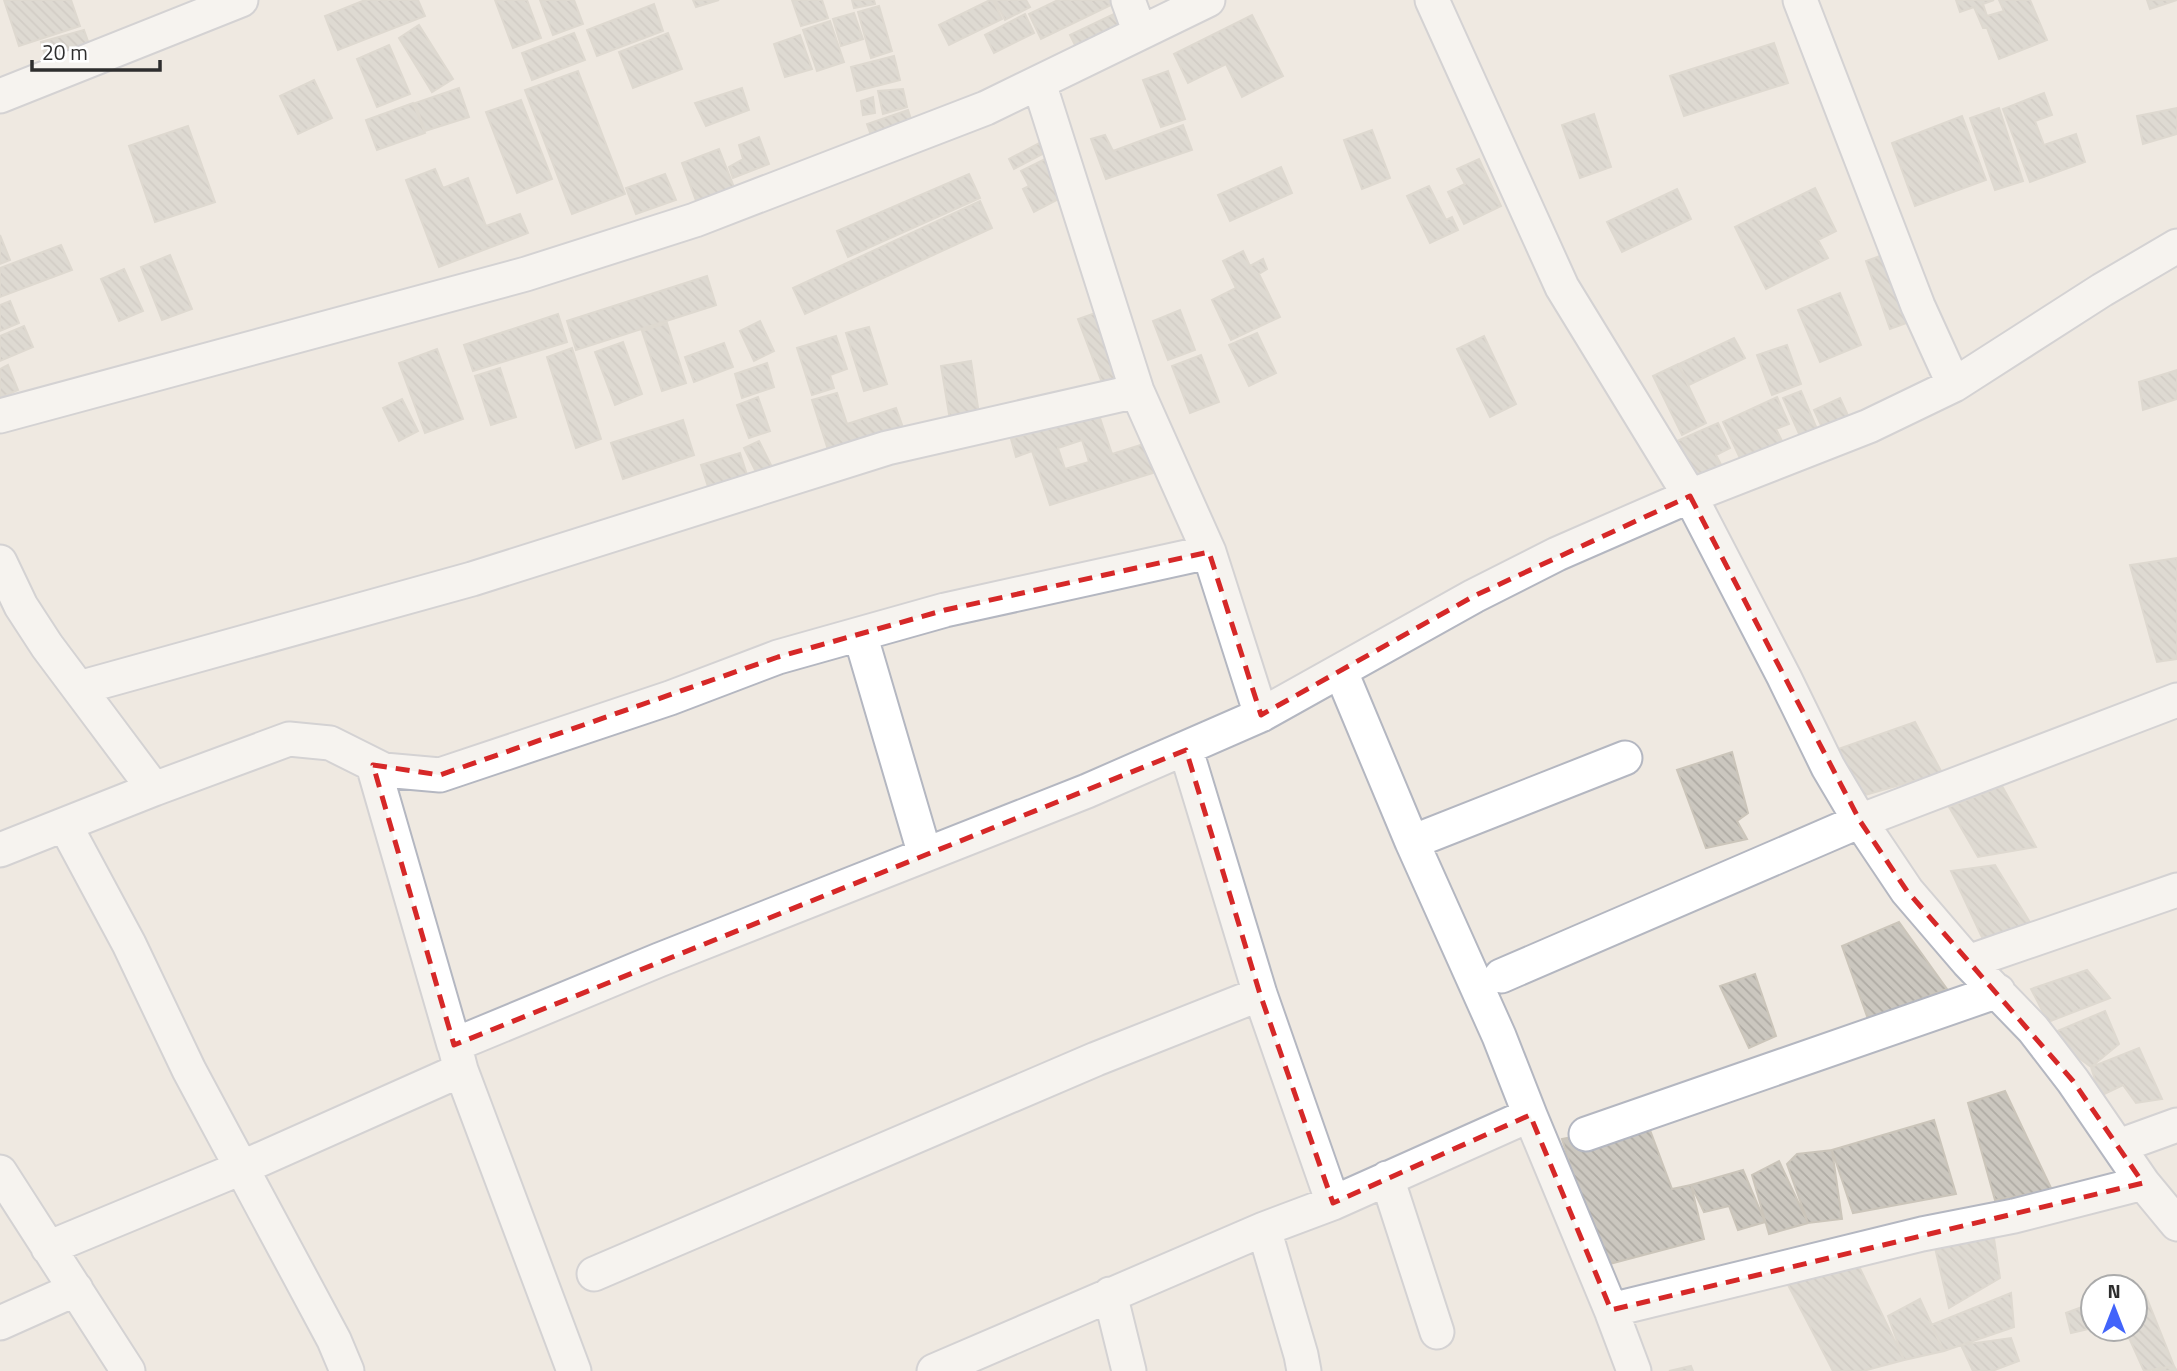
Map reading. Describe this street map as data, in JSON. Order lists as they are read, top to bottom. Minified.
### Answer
{"scale_bar":"20 m","north":"top"}
